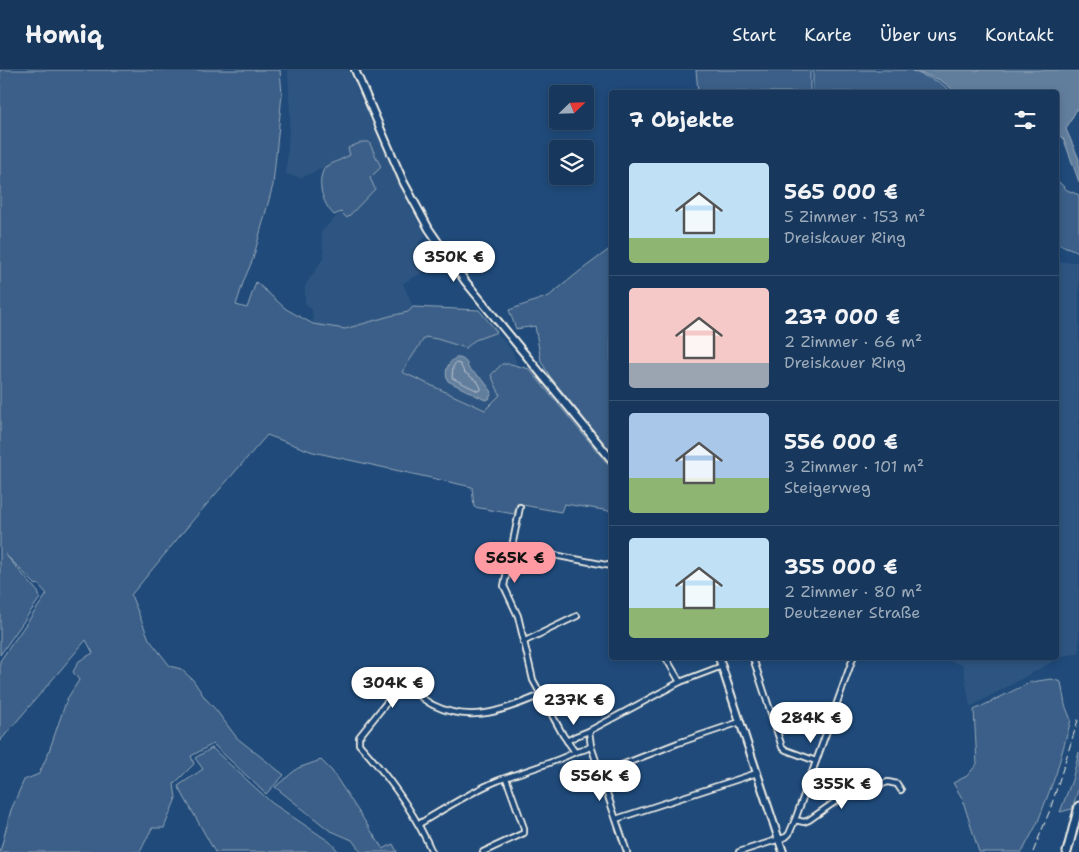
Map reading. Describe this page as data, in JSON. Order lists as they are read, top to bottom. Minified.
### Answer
{"north":"top right","page":{"header":"Homiq","nav":["Start","Karte","Über uns","Kontakt"],"heading":"7 Objekte","list":[{"name":"565 000 €","note":"5 Zimmer · 153 m² · Dreiskauer Ring"},{"name":"237 000 €","note":"2 Zimmer · 66 m² · Dreiskauer Ring"},{"name":"556 000 €","note":"3 Zimmer · 101 m² · Steigerweg"},{"name":"355 000 €","note":"2 Zimmer · 80 m² · Deutzener Straße"}],"price":["350K €","565K €","304K €","237K €","284K €","556K €","355K €"]}}
